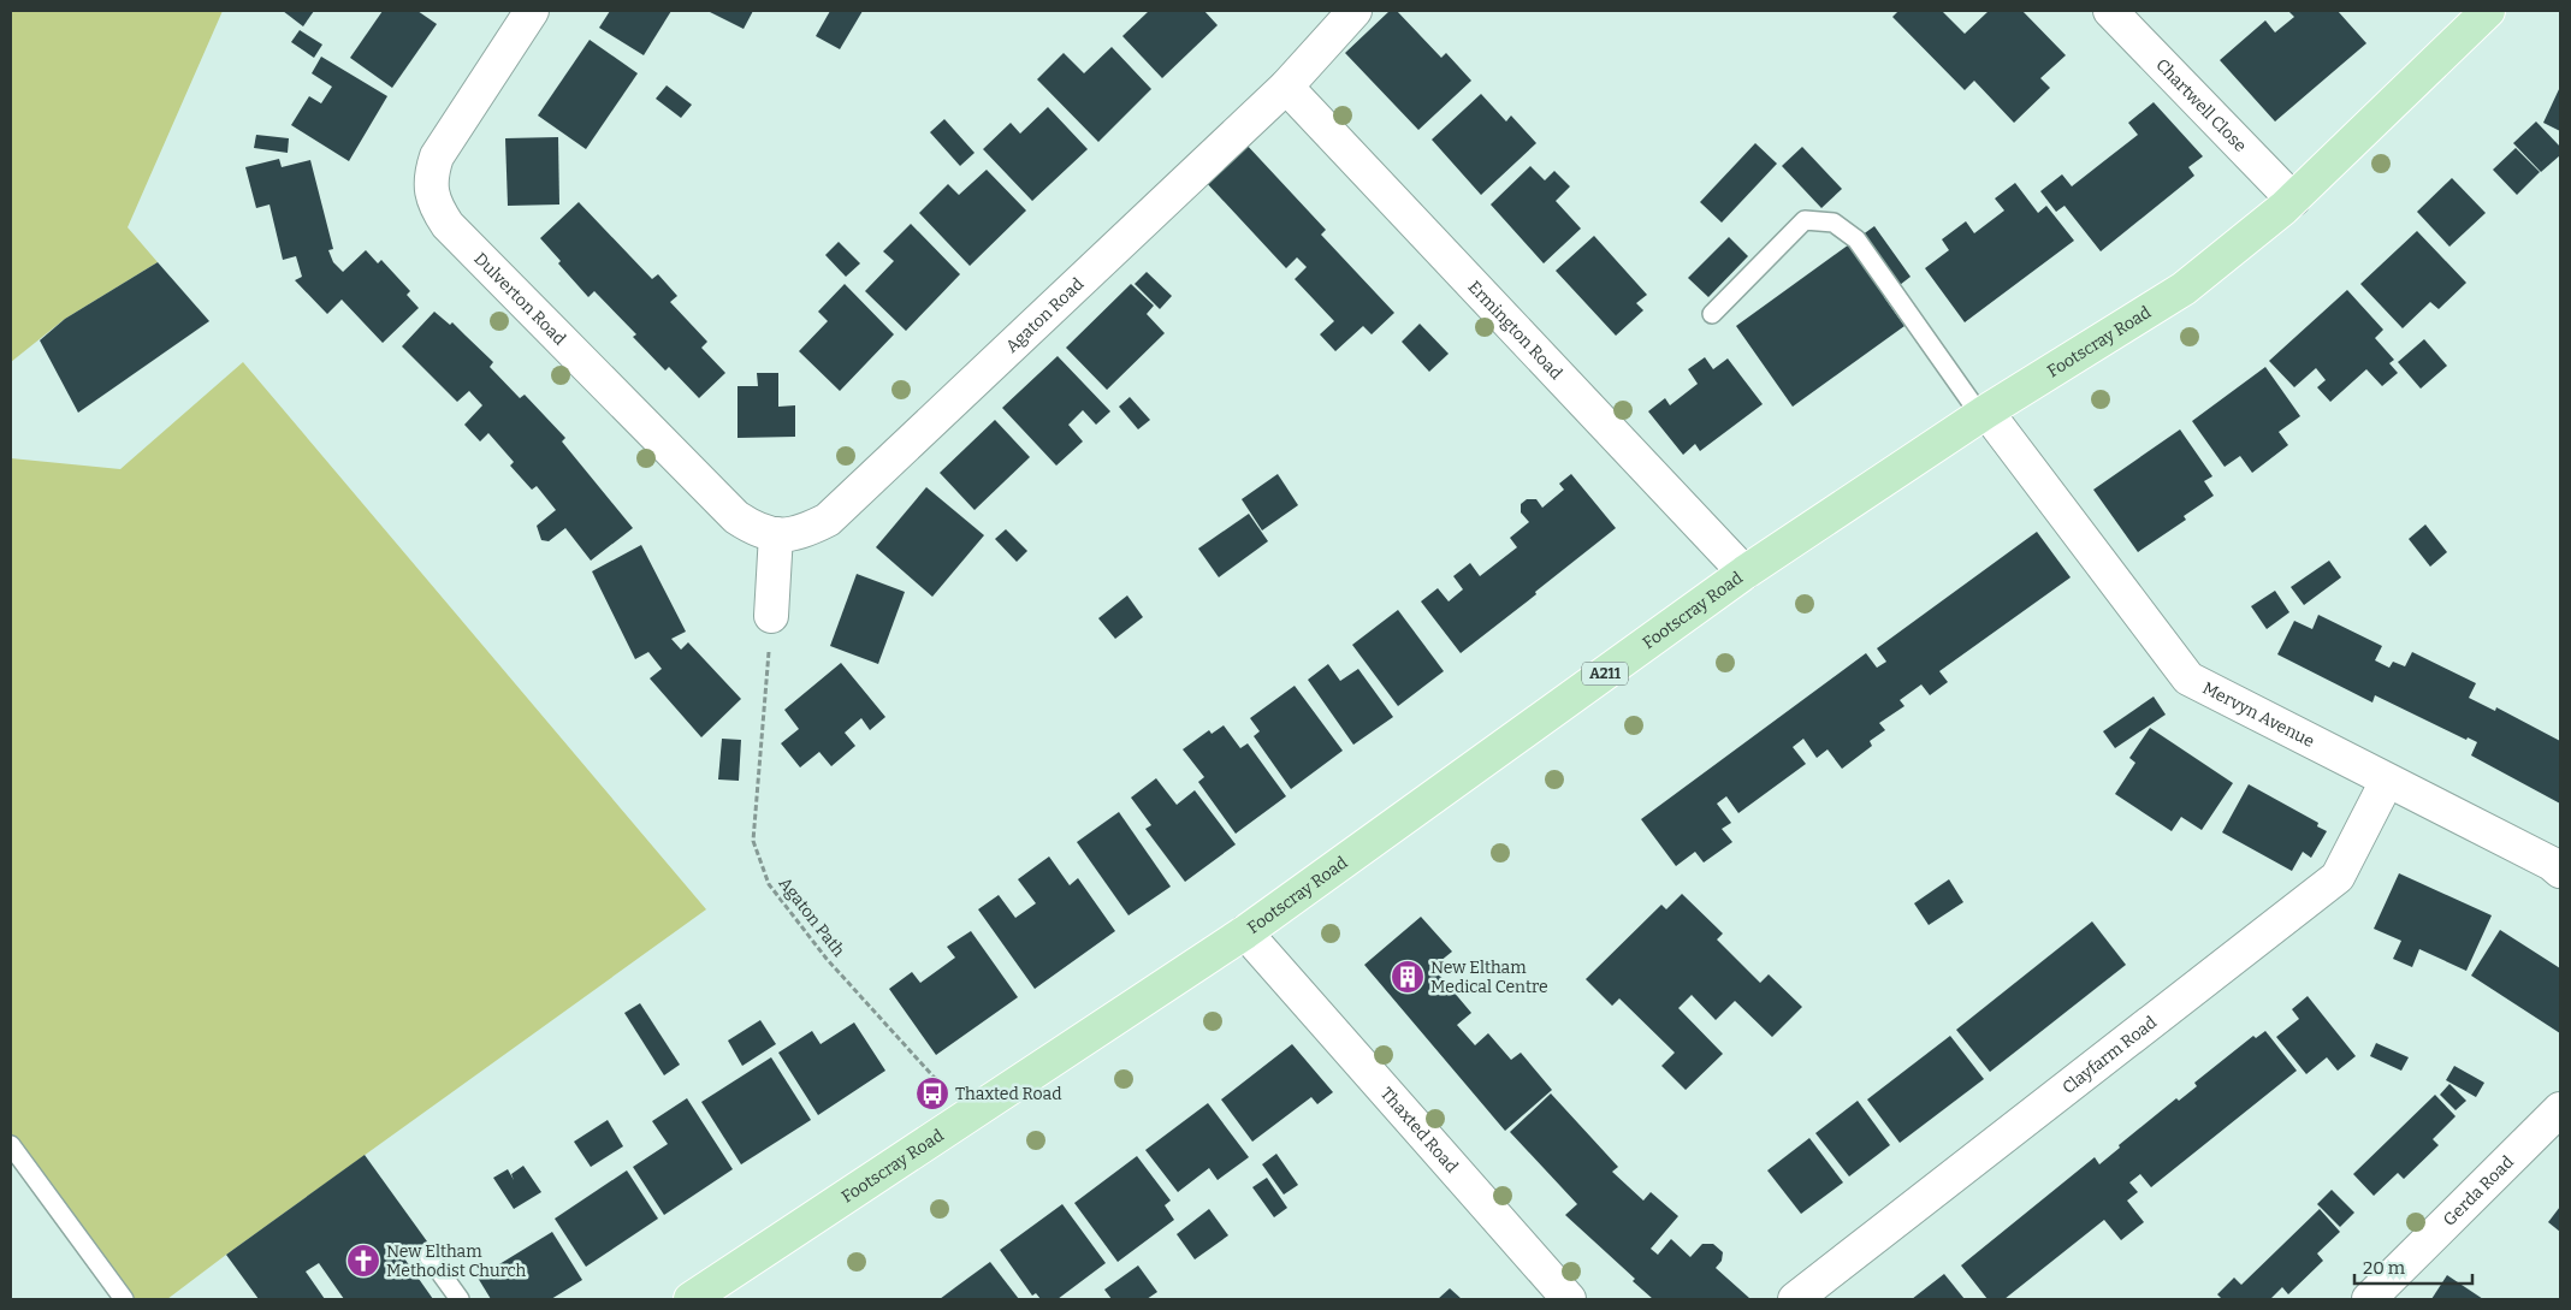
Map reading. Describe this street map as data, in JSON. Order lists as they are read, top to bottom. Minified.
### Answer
{"streets":{"main road":["Footscray Road","A211"],"street":["Chartwell Close","Dulverton Road","Agaton Road","Ermington Road","Mervyn Avenue","Clayfarm Road","Thaxted Road","Gerda Road"],"path":["Agaton Path"]},"crossings":[["Chartwell Close","Footscray Road"],["Dulverton Road","Agaton Road"],["Agaton Road","Ermington Road"],["Ermington Road","Footscray Road"],["Footscray Road","Mervyn Avenue"],["Footscray Road","Agaton Path"],["Footscray Road","Thaxted Road"],["Mervyn Avenue","Clayfarm Road"]],"places":{"building":["New Eltham Medical Centre"],"bus stop":["Thaxted Road"],"church":["New Eltham Methodist Church"]},"scale_bar":"20 m"}
